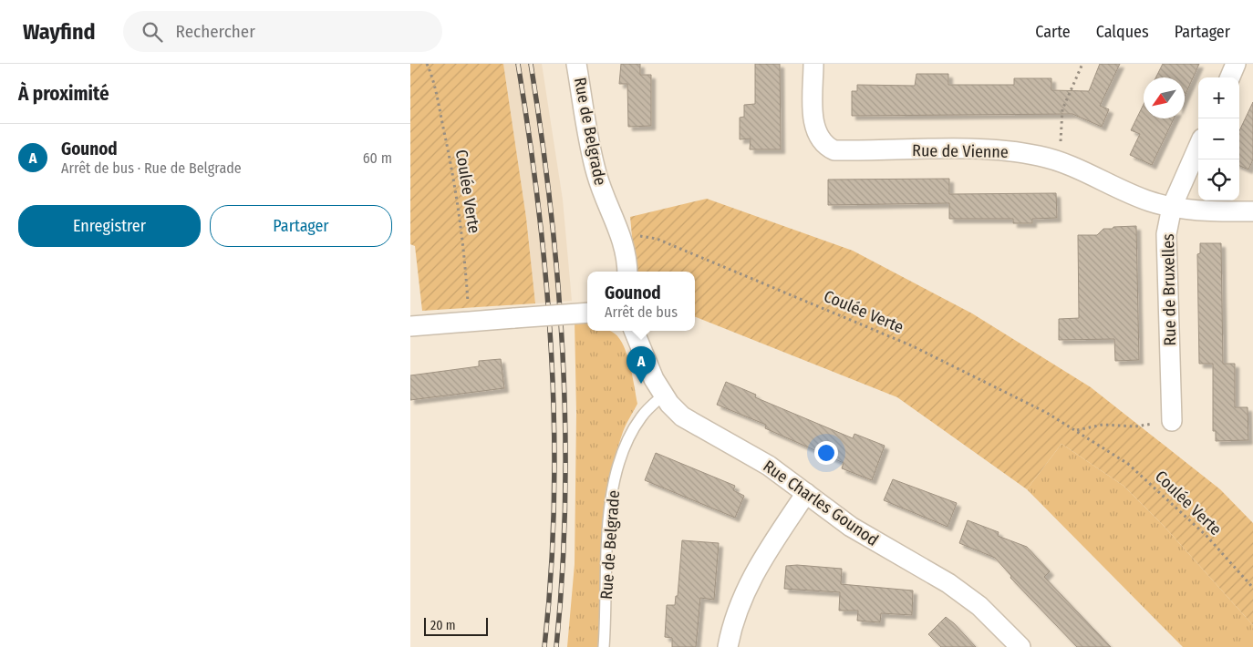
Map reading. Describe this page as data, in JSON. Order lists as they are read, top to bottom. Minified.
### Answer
{"streets":{"street":["Rue de Belgrade","Rue de Vienne","Rue de Bruxelles","Rue Charles Gounod"],"path":["Coulée Verte"]},"crossings":[["Rue de Belgrade","Rue Charles Gounod"],["Rue de Vienne","Rue de Bruxelles"]],"scale_bar":"20 m","north":"bottom left","page":{"header":"Wayfind","search":"Rechercher","nav":["Carte","Calques","Partager"],"heading":"À proximité","map_buttons":["+","−"],"list":[{"mark":"A","name":"Gounod","note":"Arrêt de bus · Rue de Belgrade","value":"60 m"}],"buttons":["Enregistrer","Partager"],"popup":["Gounod","Arrêt de bus"],"pins":"A","scale":"20 m"}}
